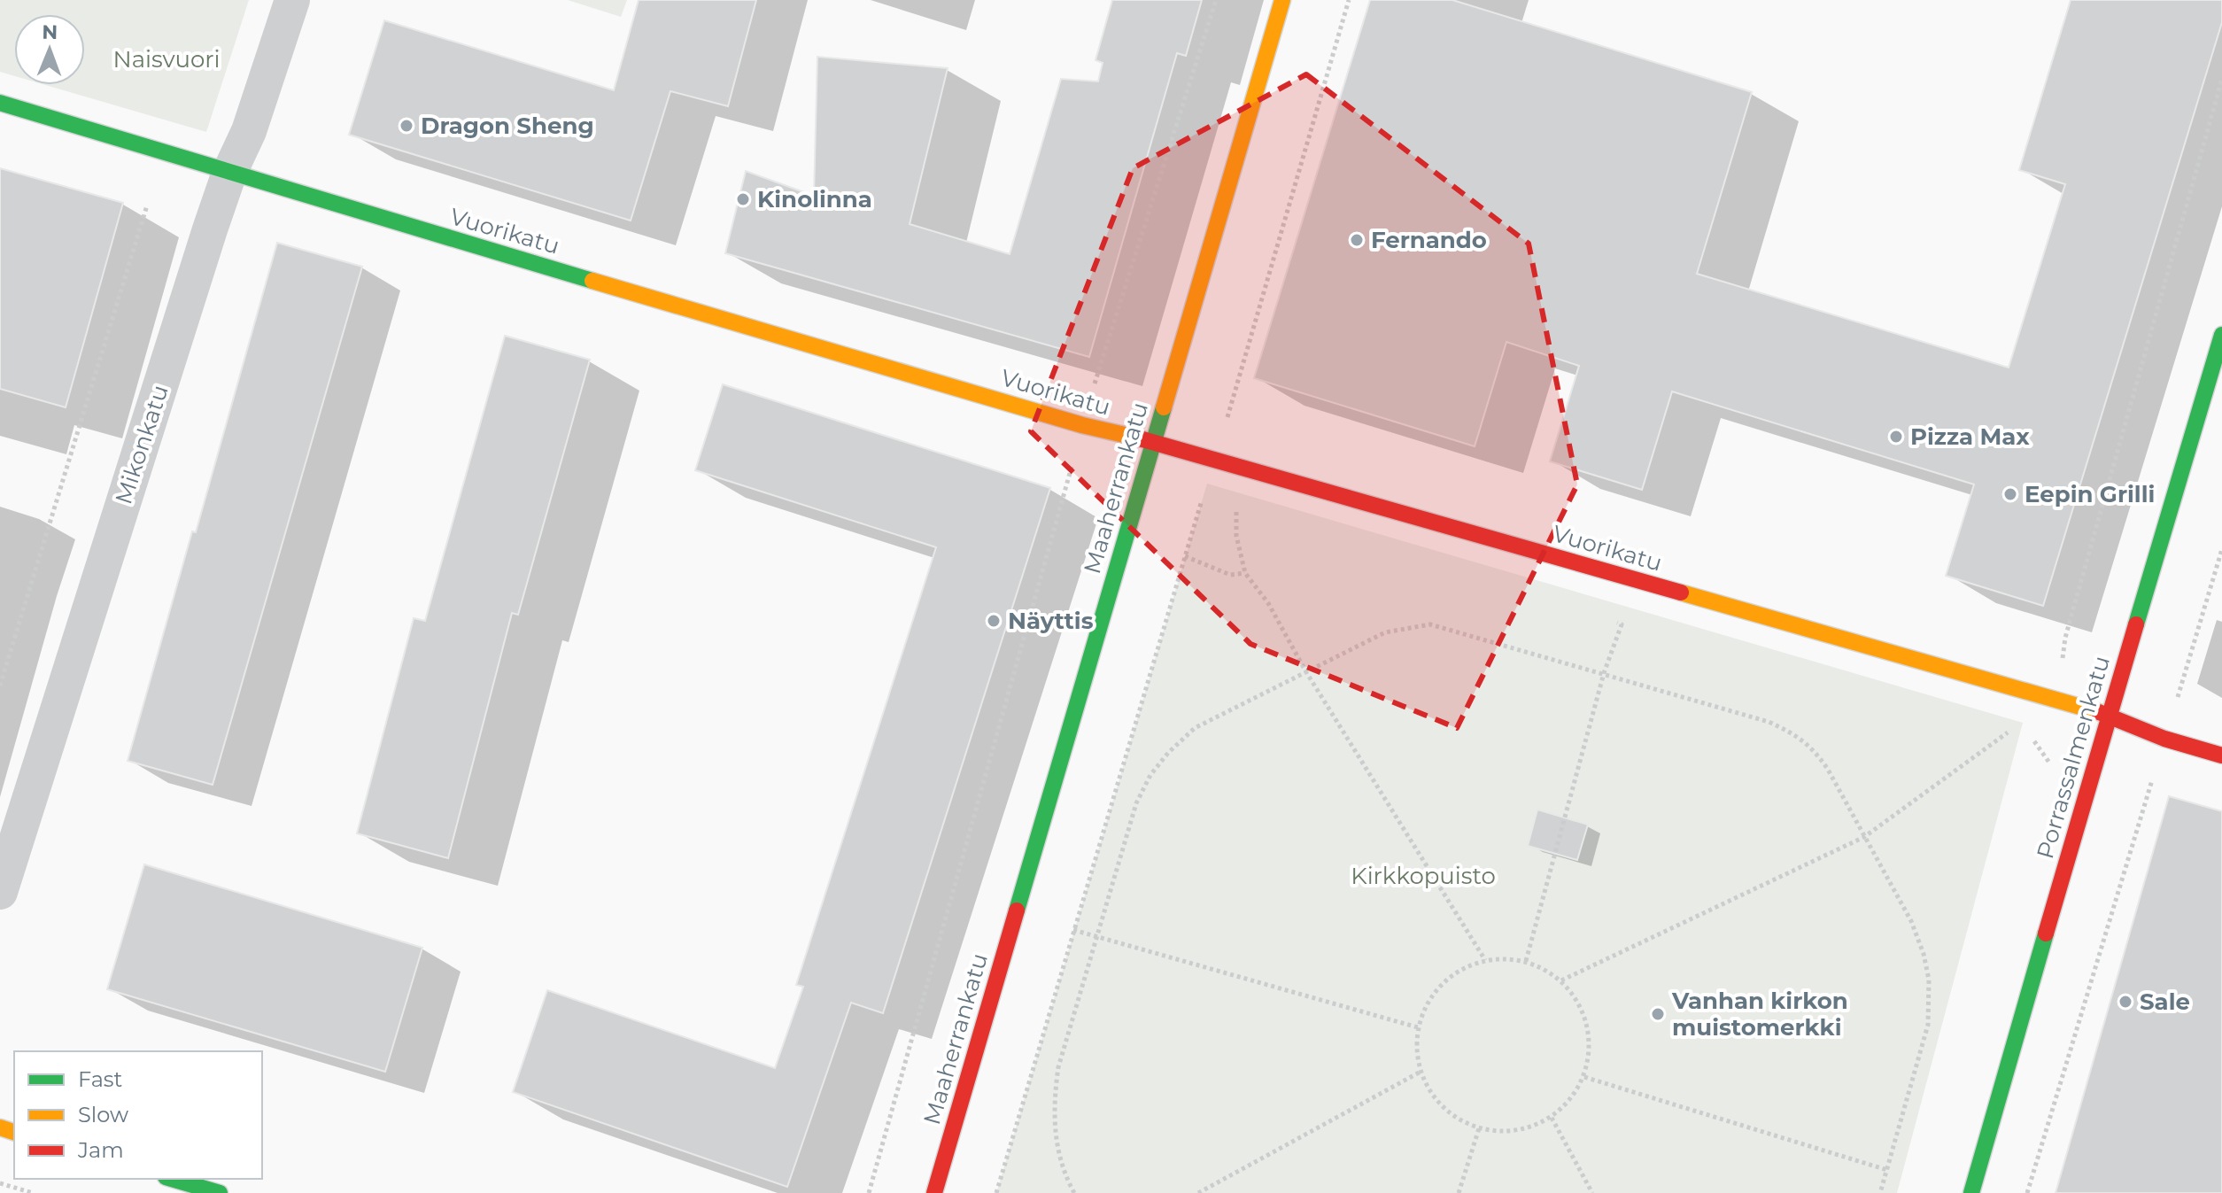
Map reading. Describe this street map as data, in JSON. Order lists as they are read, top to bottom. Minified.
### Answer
{"streets":{"street":["Vuorikatu","Mikonkatu","Maaherrankatu","Porrassalmenkatu"]},"crossings":[["Vuorikatu","Mikonkatu"],["Vuorikatu","Maaherrankatu"],["Vuorikatu","Porrassalmenkatu"]],"parks":["Naisvuori","Kirkkopuisto"],"places":["Dragon Sheng","Kinolinna","Fernando","Pizza Max","Eepin Grilli","Näyttis","Sale","Vanhan kirkon muistomerkki"],"legend":["Fast","Slow","Jam"],"north":"top"}
